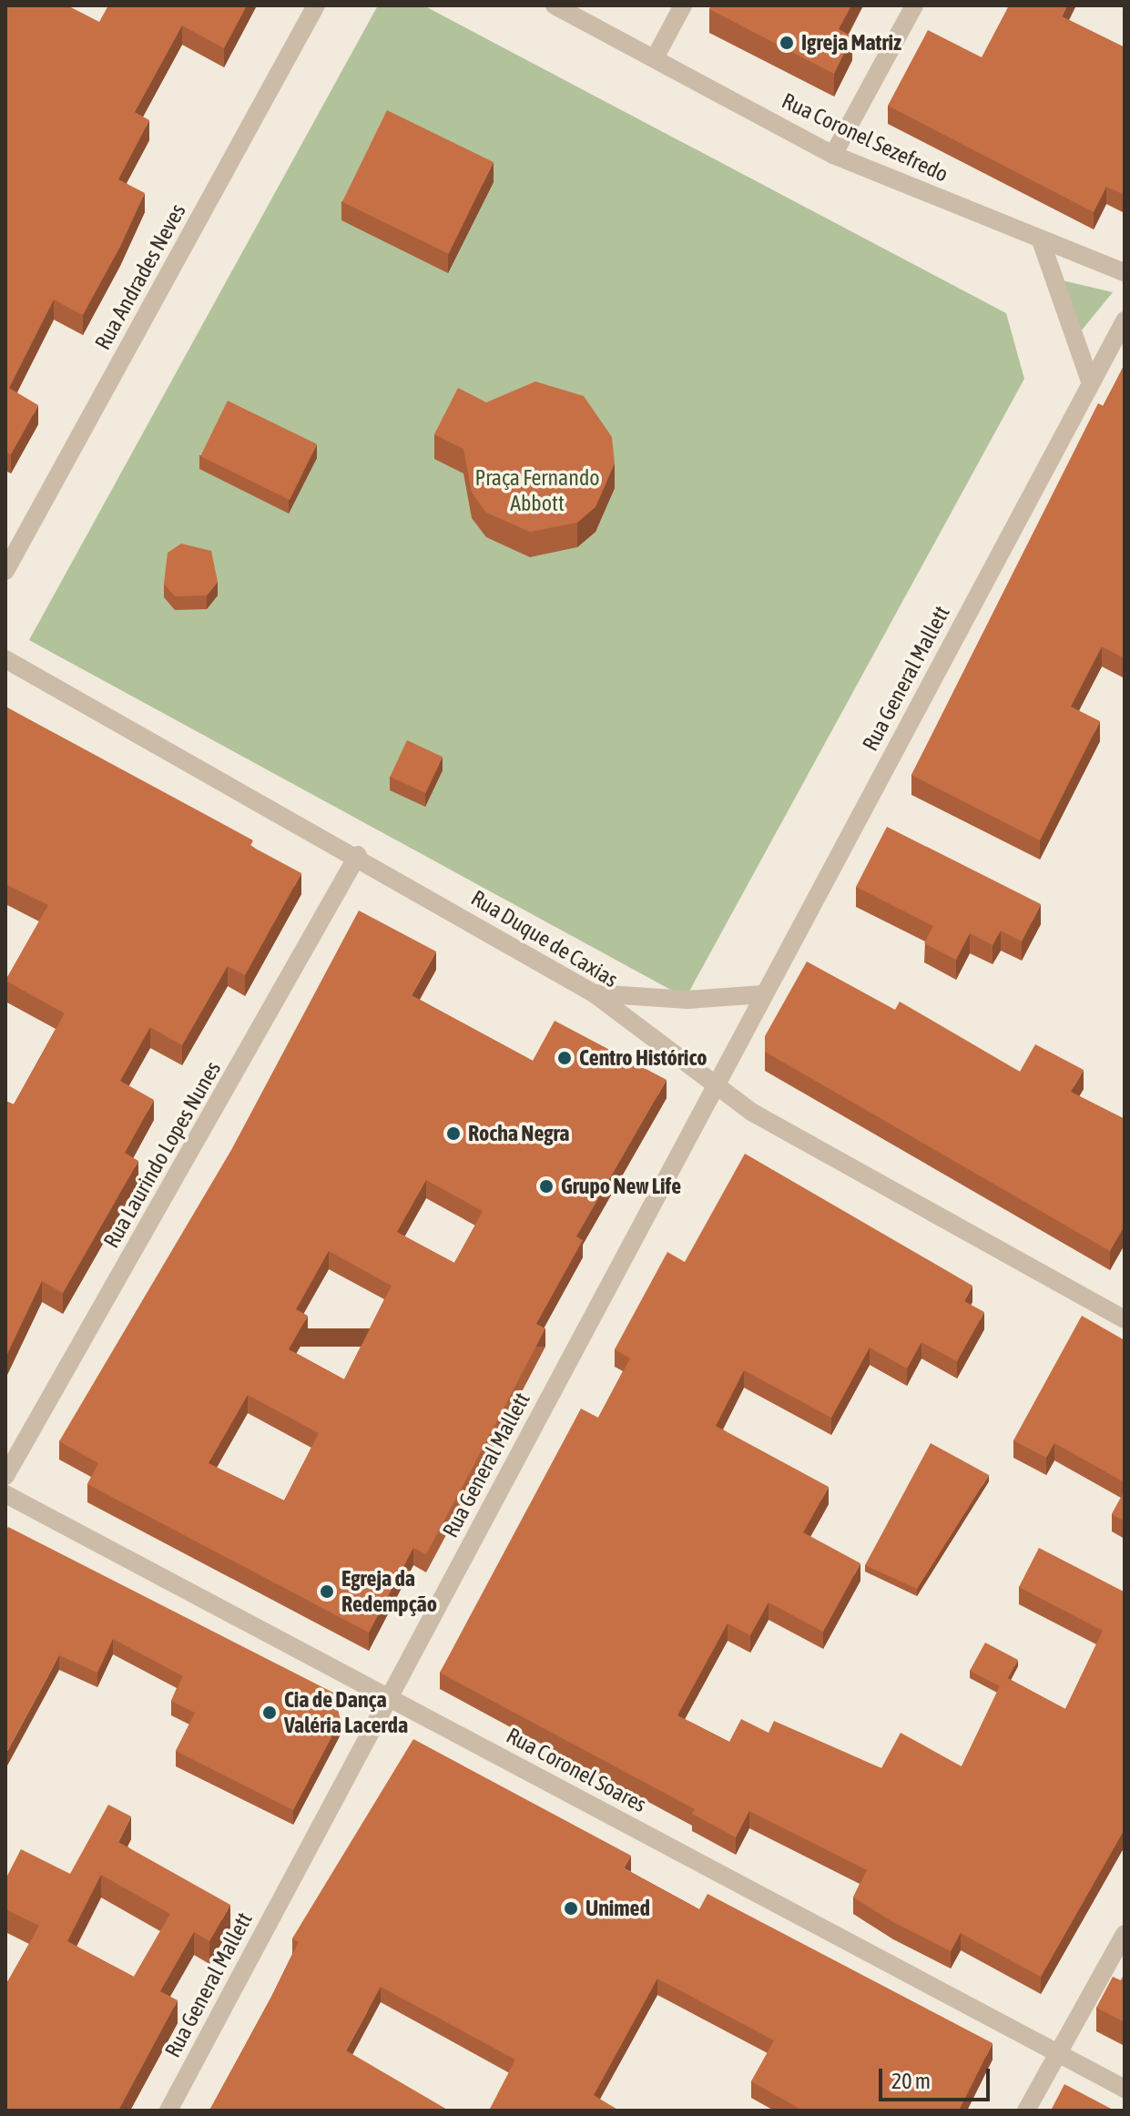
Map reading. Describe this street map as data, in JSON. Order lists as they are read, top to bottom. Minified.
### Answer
{"streets":{"street":["Rua Coronel Sezefredo","Rua Andrades Neves","Rua General Mallett","Rua Duque de Caxias","Rua Laurindo Lopes Nunes","Rua Coronel Soares"]},"crossings":[["Rua General Mallett","Rua Duque de Caxias"],["Rua General Mallett","Rua Coronel Soares"],["Rua Duque de Caxias","Rua Laurindo Lopes Nunes"]],"parks":["Praça Fernando Abbott"],"places":["Igreja Matriz","Centro Histórico","Rocha Negra","Grupo New Life","Egreja da Redempção","Cia de Dança Valéria Lacerda","Unimed"],"scale_bar":"20 m"}
